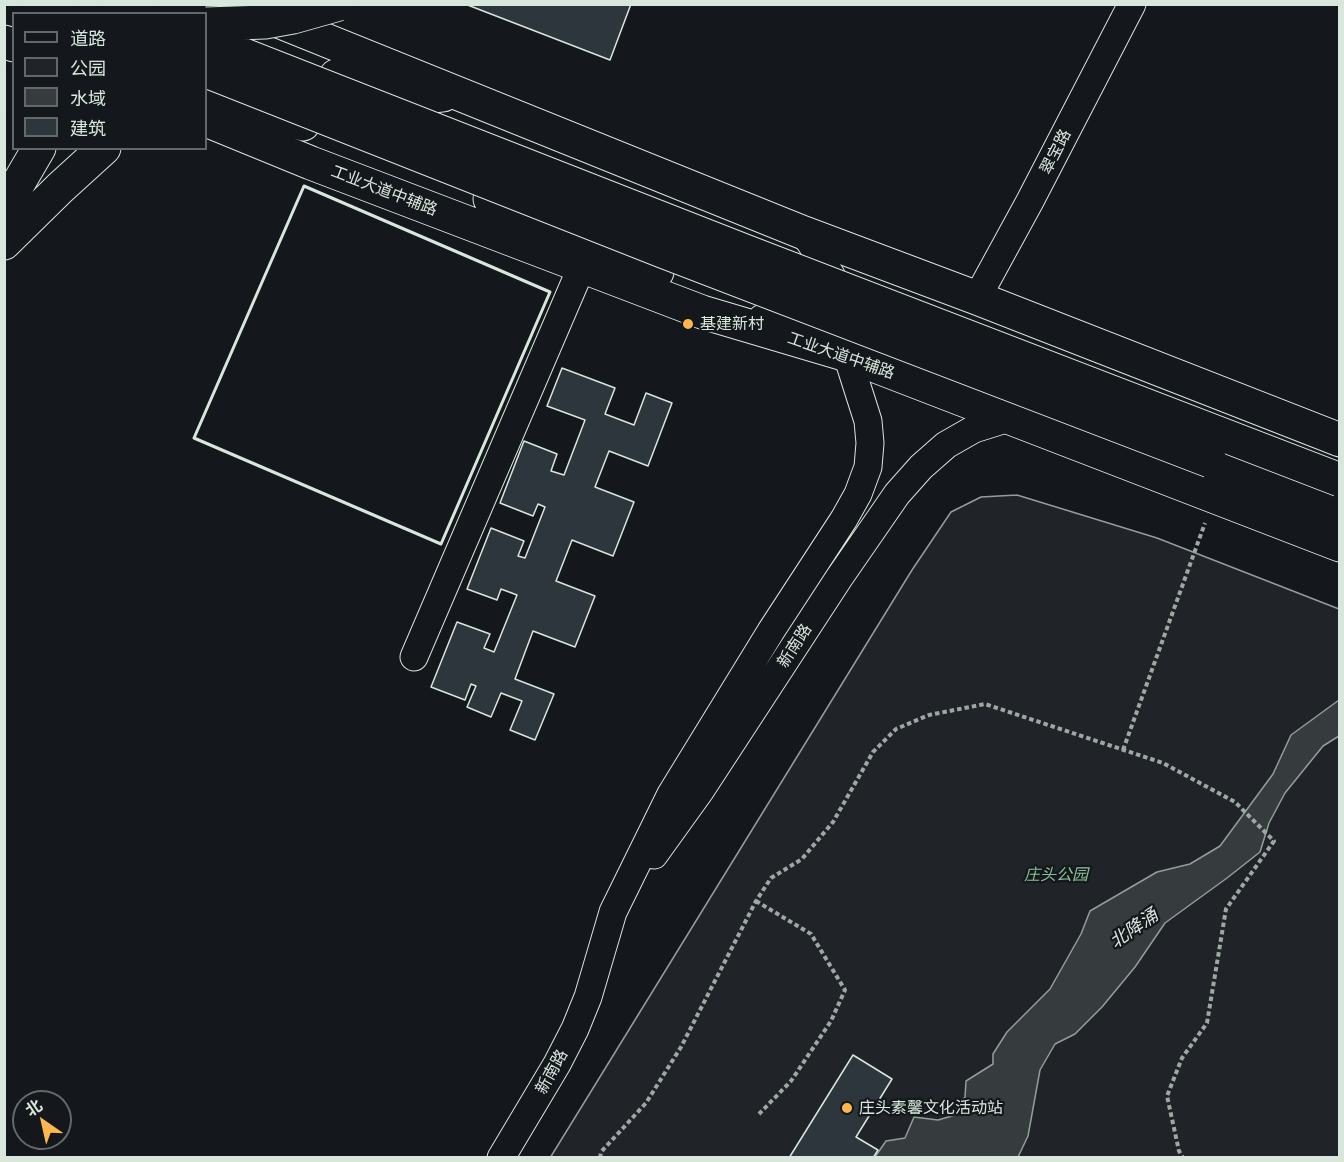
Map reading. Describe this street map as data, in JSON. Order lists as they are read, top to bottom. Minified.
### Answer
{"streets":{"main road":["工业大道中辅路"],"street":["翠宝路","新南路"]},"crossings":[["工业大道中辅路","新南路"]],"water":["北降涌"],"parks":["庄头公园"],"places":["基建新村","庄头素馨文化活动站"],"legend":["道路","公园","水域","建筑"],"north":"top left"}
